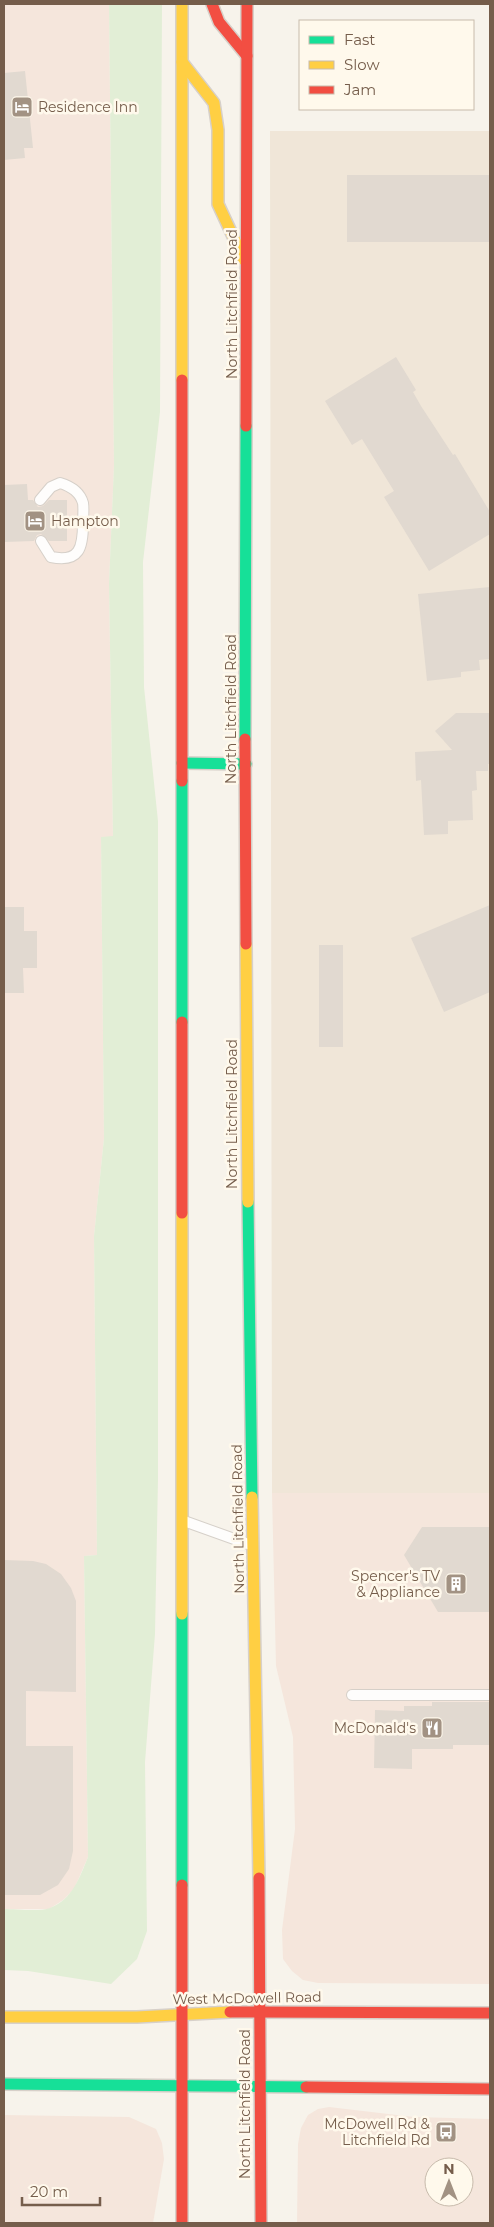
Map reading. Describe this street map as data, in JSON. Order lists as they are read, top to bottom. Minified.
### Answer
{"streets":{"main road":["North Litchfield Road","West McDowell Road"]},"crossings":[["North Litchfield Road","West McDowell Road"]],"places":{"hotel":["Residence Inn","Hampton"],"building":["Spencer's TV & Appliance"],"restaurant":["McDonald's"],"bus stop":["McDowell Rd & Litchfield Rd"]},"legend":["Fast","Slow","Jam"],"scale_bar":"20 m","north":"top"}
